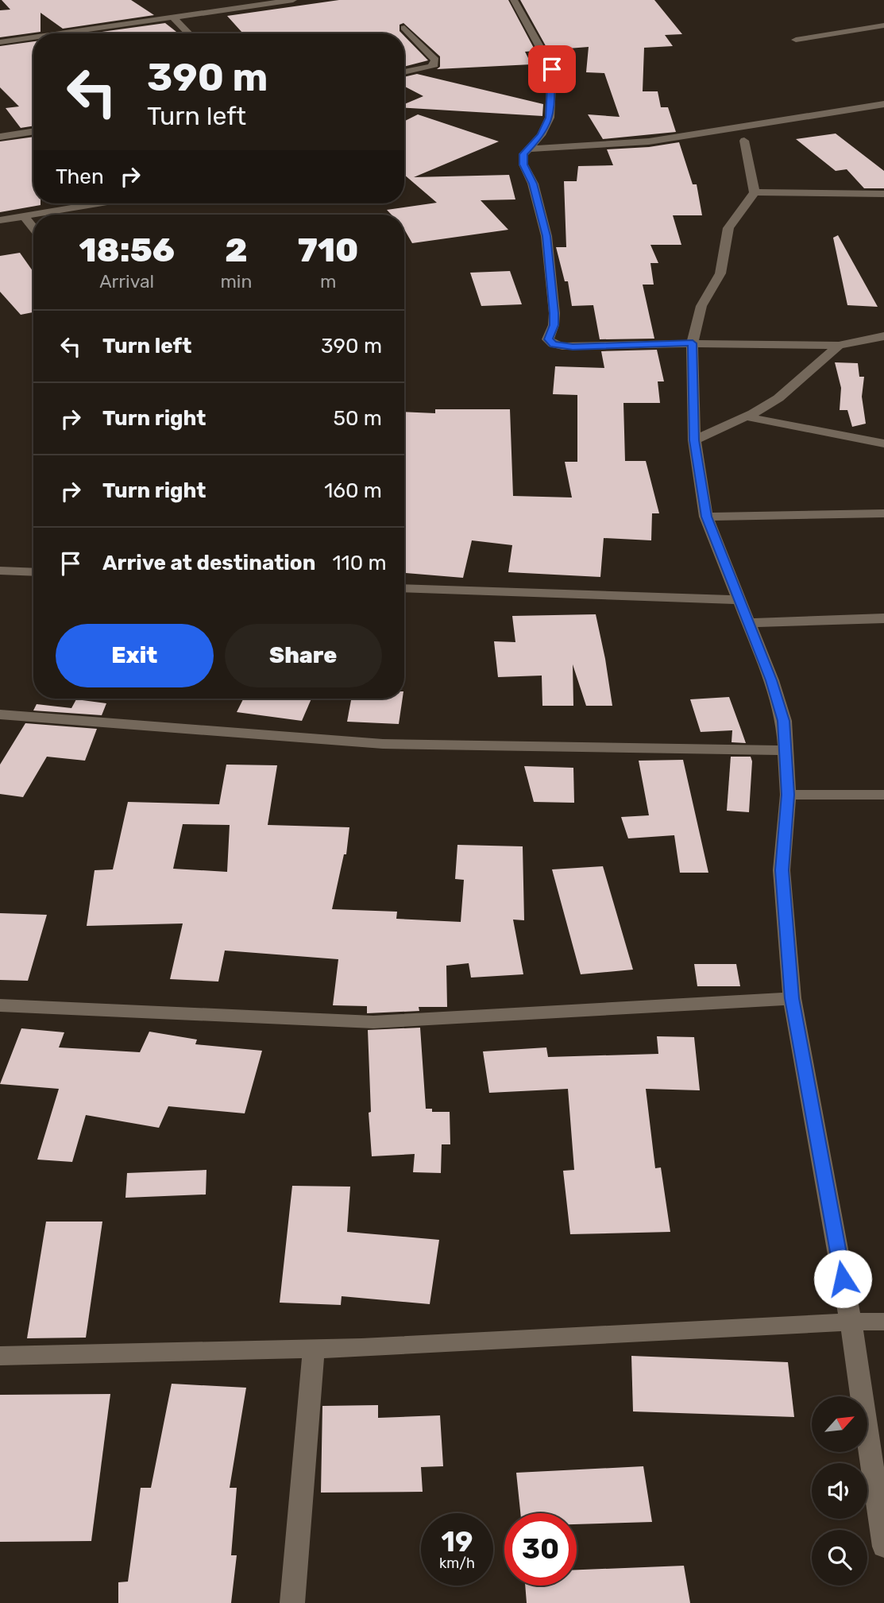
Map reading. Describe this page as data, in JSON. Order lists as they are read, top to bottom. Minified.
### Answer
{"north":"top right","page":{"turn":["390 m","Turn left"],"then":"Then","eta":["18:56","Arrival","2","min","710","m"],"list":[{"name":"Turn left","value":"390 m"},{"name":"Turn right","value":"50 m"},{"name":"Turn right","value":"160 m"},{"name":"Arrive at destination","value":"110 m"}],"buttons":["Exit","Share"],"speed":"19 km/h","limit":"30"}}
